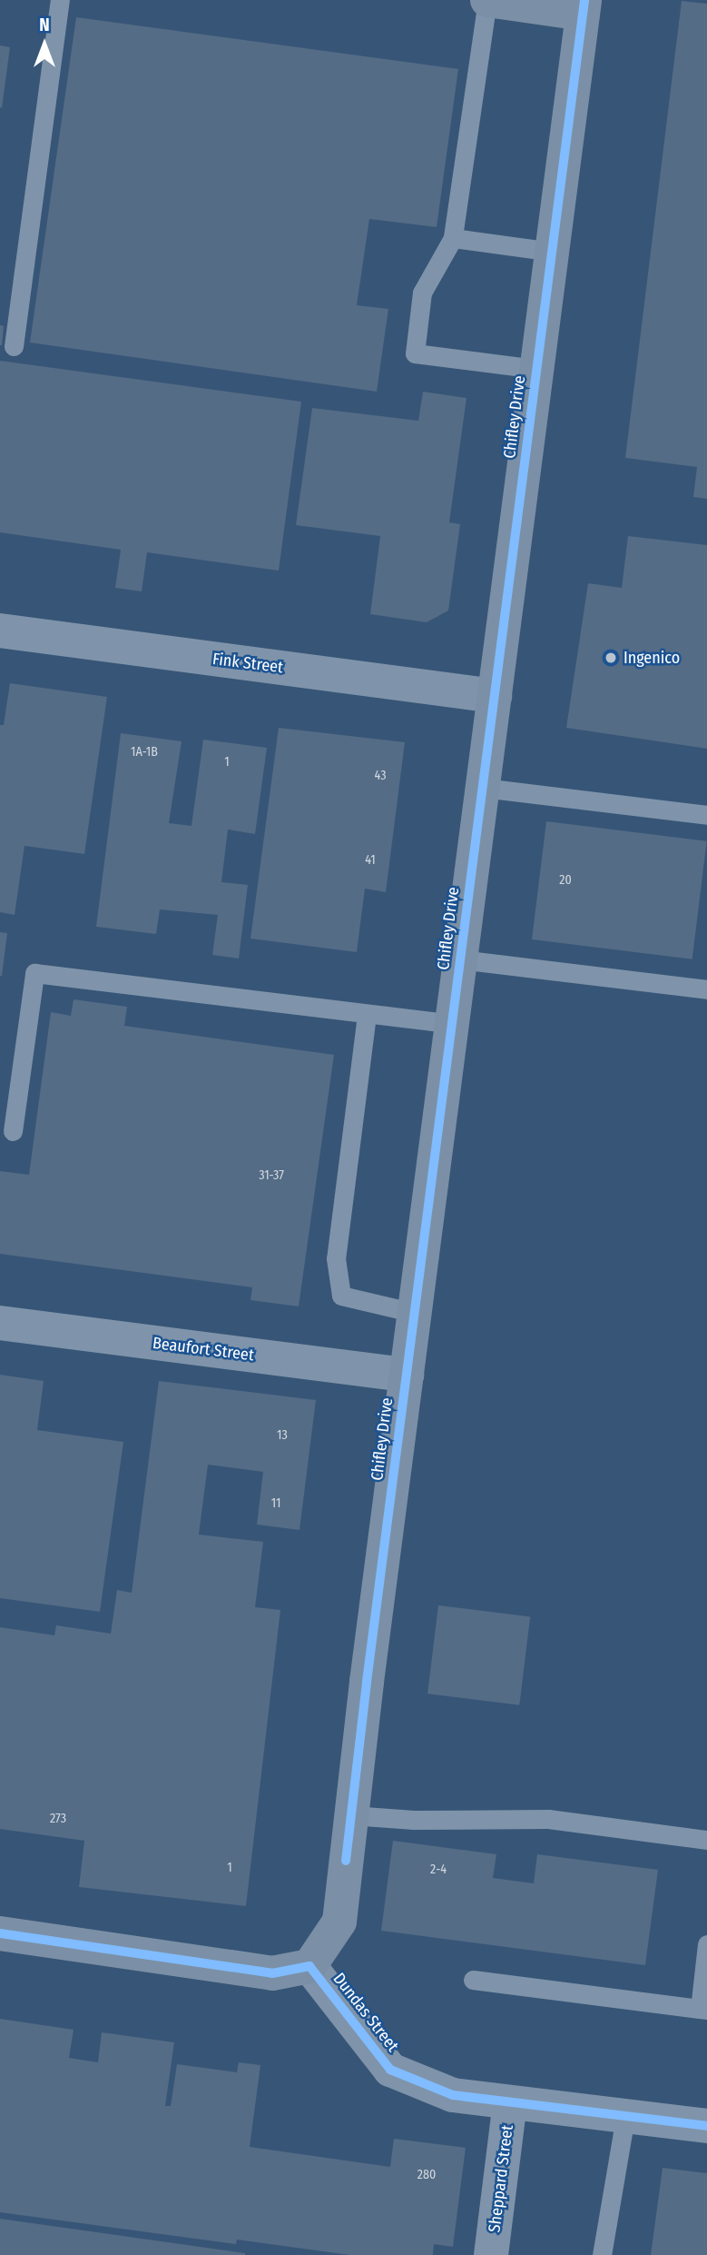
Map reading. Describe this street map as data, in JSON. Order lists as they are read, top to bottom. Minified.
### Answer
{"streets":{"street":["Chifley Drive","Fink Street","Beaufort Street","Dundas Street","Sheppard Street"]},"crossings":[["Chifley Drive","Fink Street"],["Chifley Drive","Beaufort Street"],["Chifley Drive","Dundas Street"],["Dundas Street","Sheppard Street"]],"places":["Ingenico"],"house_numbers":["1A-1B","1","43","41","20","31-37","13","11","273","1","2-4","280"],"north":"top"}
